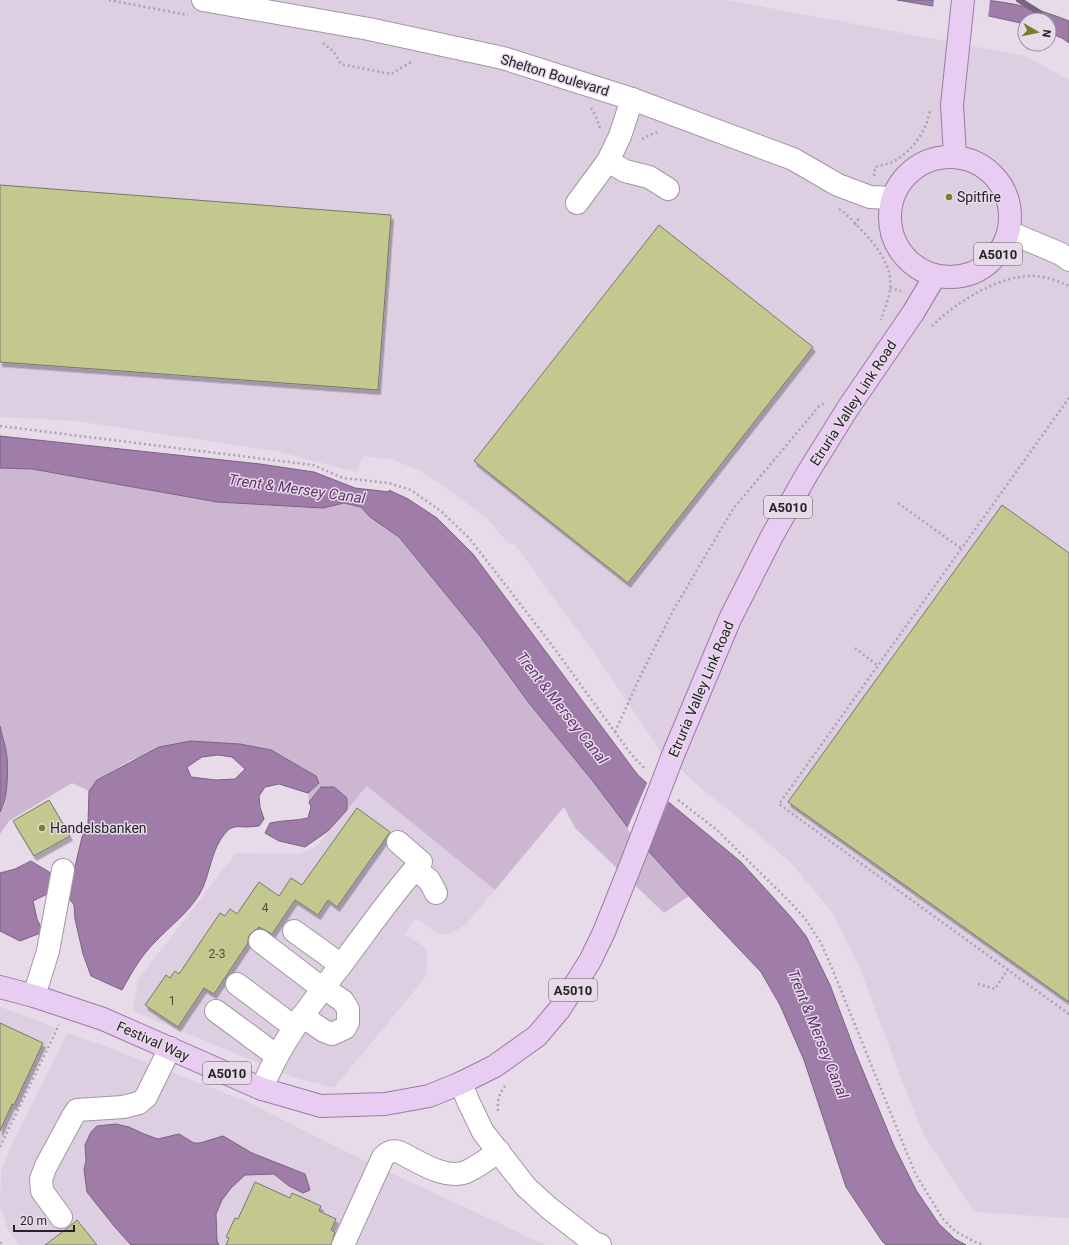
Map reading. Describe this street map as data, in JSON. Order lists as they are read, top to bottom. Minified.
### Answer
{"streets":{"main road":["A5010","Etruria Valley Link Road","Festival Way"],"street":["Shelton Boulevard"]},"crossings":[["Shelton Boulevard","A5010"],["Shelton Boulevard","Etruria Valley Link Road"],["A5010","Etruria Valley Link Road"],["Etruria Valley Link Road","Festival Way"]],"water":["Trent & Mersey Canal"],"places":["Spitfire","Handelsbanken"],"house_numbers":["4","2-3","1"],"scale_bar":"20 m","north":"right"}
